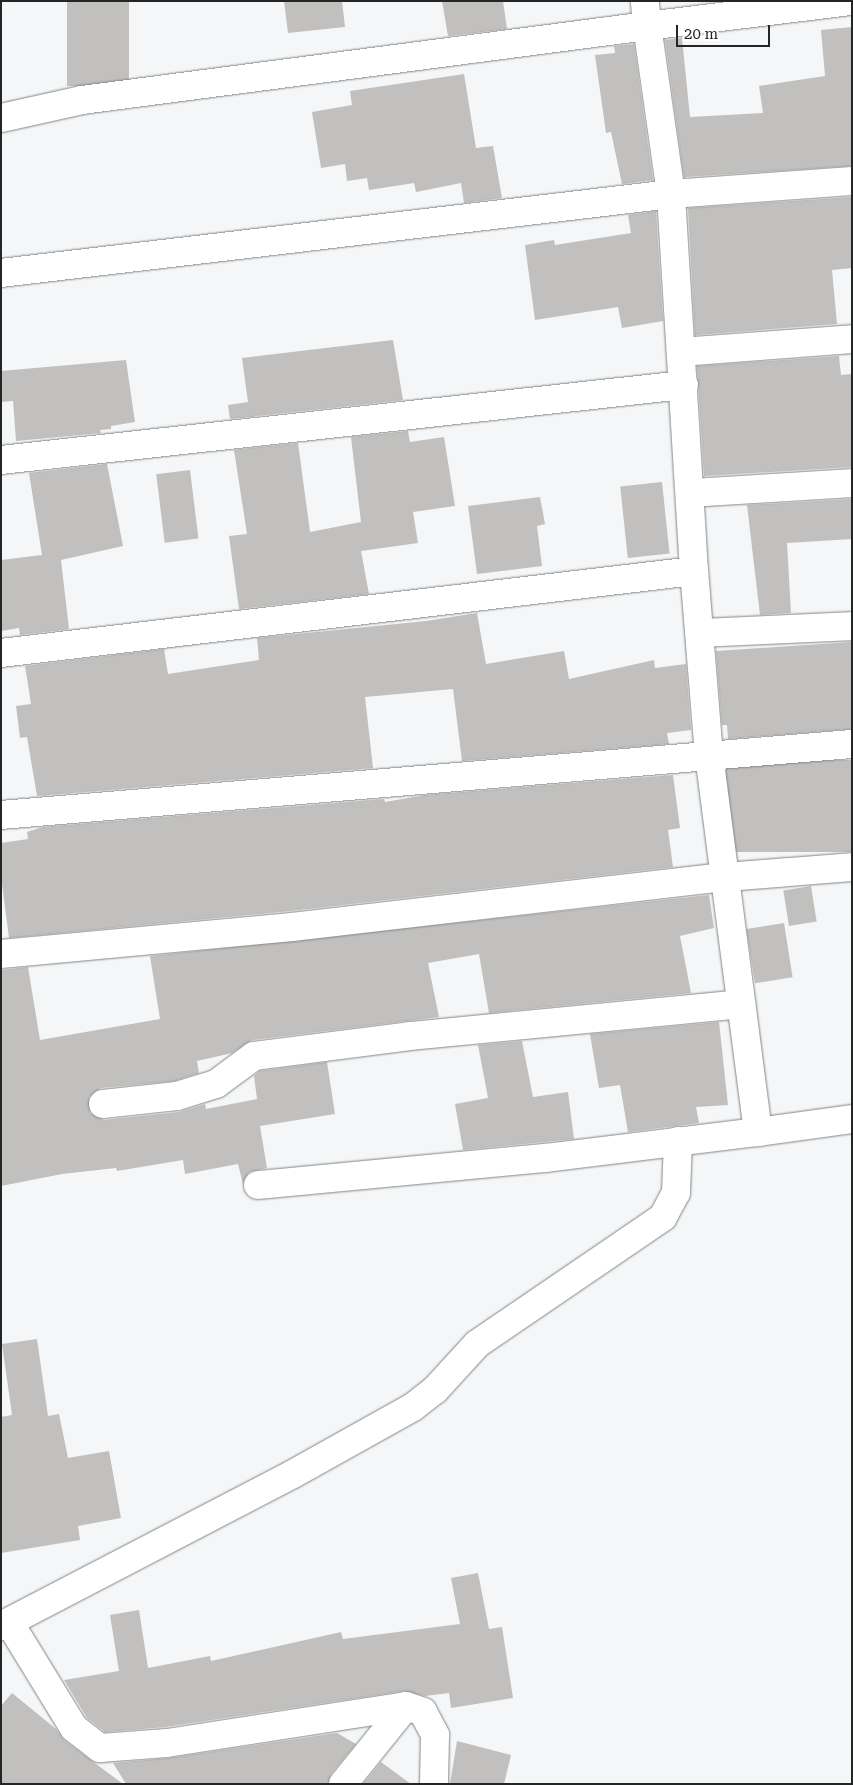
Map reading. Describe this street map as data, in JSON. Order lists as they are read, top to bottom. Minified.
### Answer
{"scale_bar":"20 m"}
